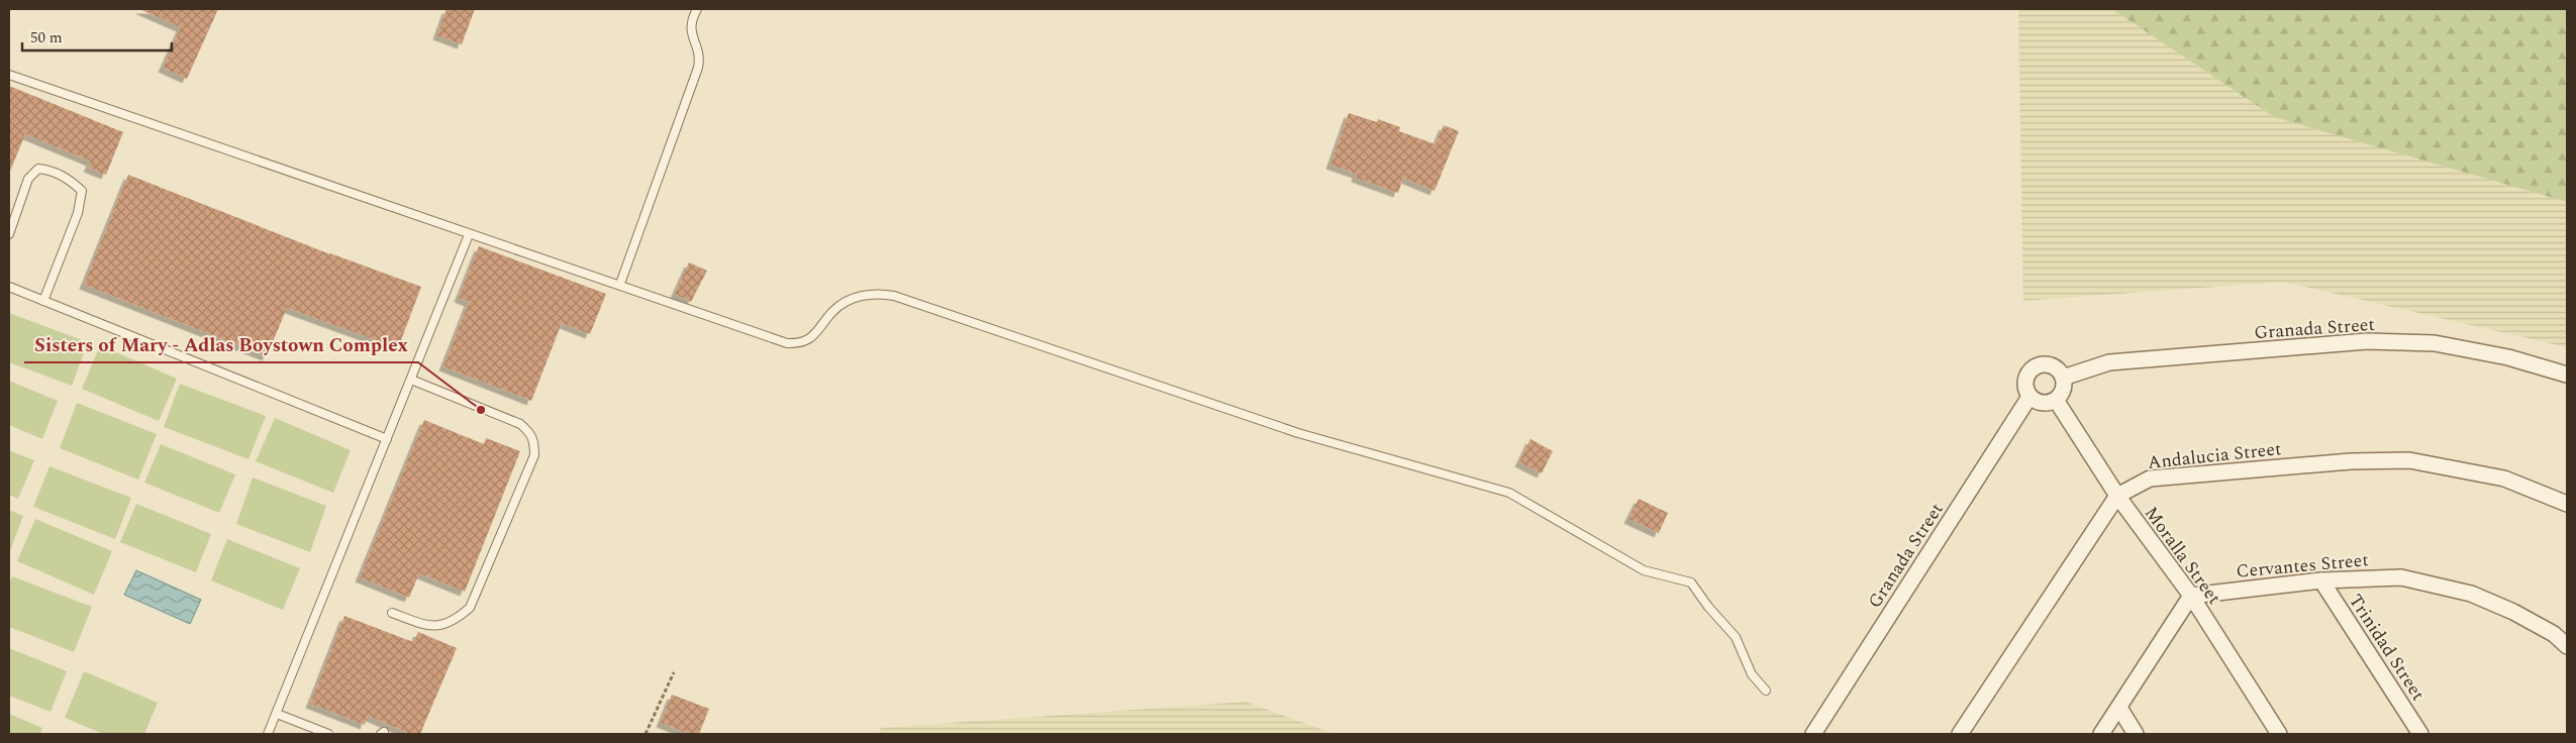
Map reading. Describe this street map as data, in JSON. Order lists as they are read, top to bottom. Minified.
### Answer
{"streets":{"street":["Granada Street","Andalucia Street","Moralla Street","Cervantes Street","Trinidad Street"]},"crossings":[["Granada Street","Moralla Street"],["Andalucia Street","Moralla Street"],["Moralla Street","Cervantes Street"],["Cervantes Street","Trinidad Street"]],"places":["Sisters of Mary - Adlas Boystown Complex"],"scale_bar":"50 m"}
